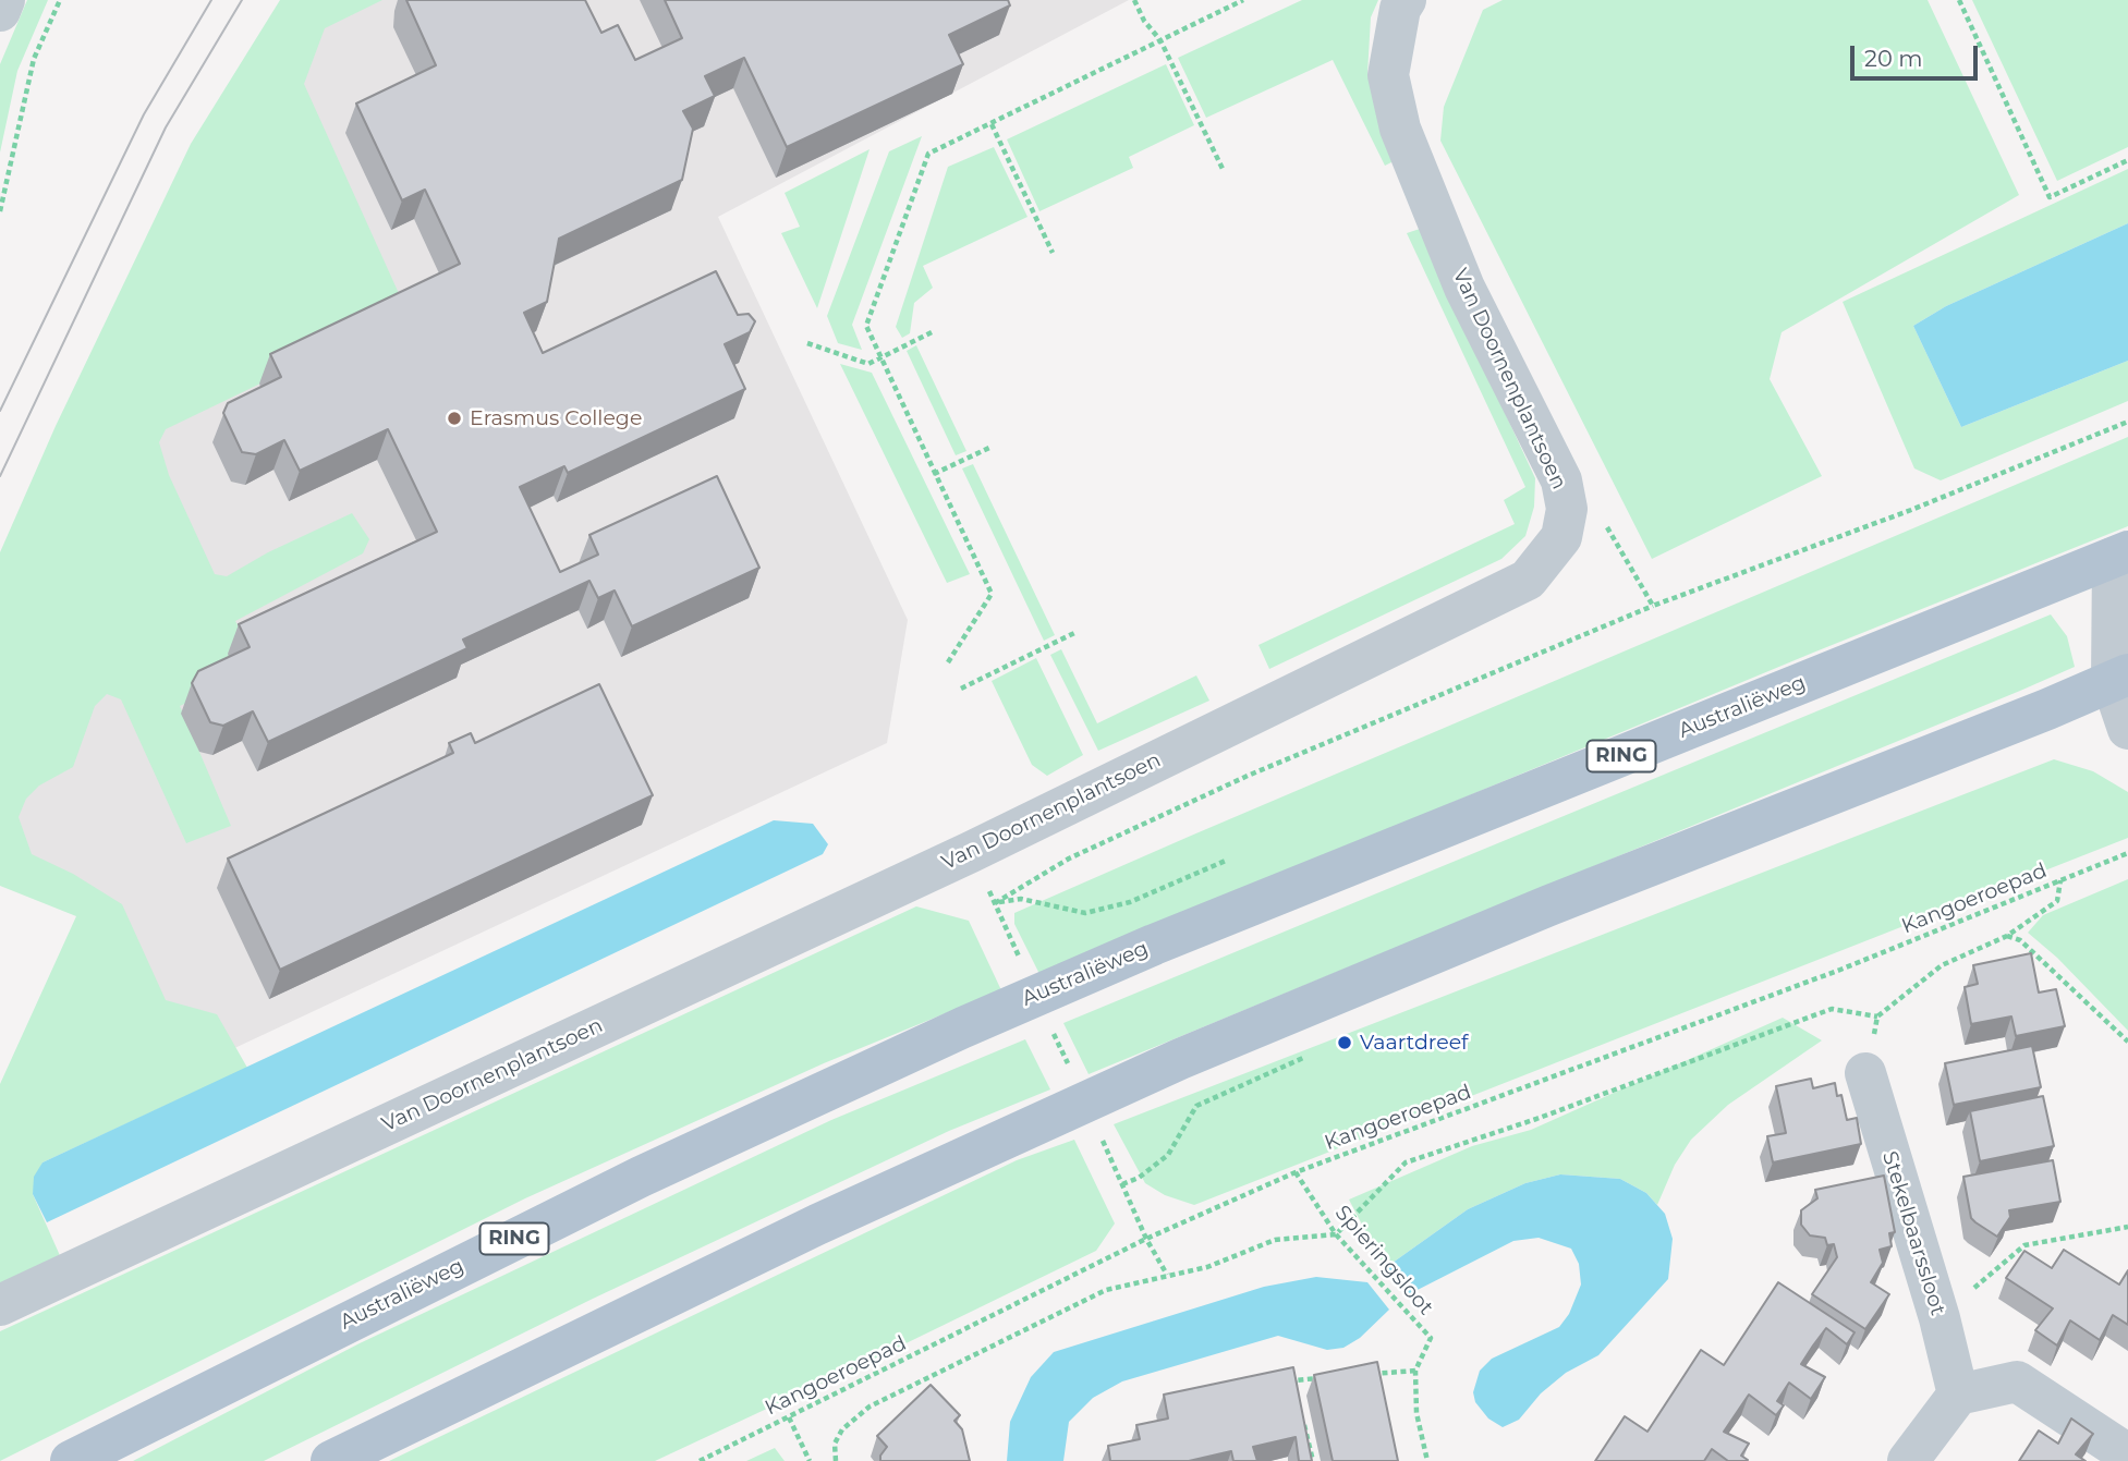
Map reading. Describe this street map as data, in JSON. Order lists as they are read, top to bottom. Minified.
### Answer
{"streets":{"main road":["Australiëweg","RING"],"street":["Van Doornenplantsoen","Stekelbaarssloot"],"path":["Kangoeroepad","Spieringsloot"]},"crossings":[["Kangoeroepad","Spieringsloot"]],"places":["Erasmus College","Vaartdreef"],"scale_bar":"20 m"}
